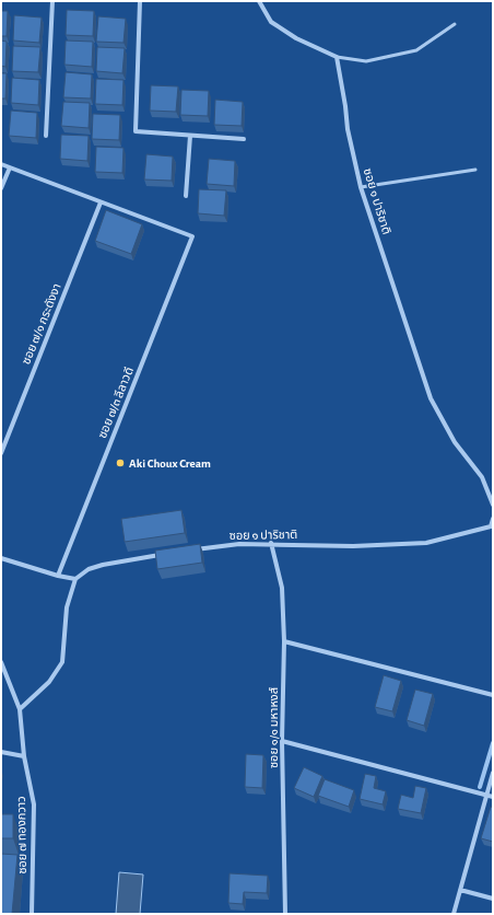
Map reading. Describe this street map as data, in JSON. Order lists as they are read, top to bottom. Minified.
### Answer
{"streets":{"street":["ซอย ๑ ปาริชาติ","ซอย ๗/๑ กระดังงา","ซอย ๗/๓ ลีลาวดี","ซอย ๑/๑ มหาหงส์","ซอย ๗ ทองกวาว"]},"crossings":[["ซอย ๑ ปาริชาติ","ซอย ๑/๑ มหาหงส์"],["ซอย ๗/๑ กระดังงา","ซอย ๗/๓ ลีลาวดี"]],"places":["Aki Choux Cream"]}
